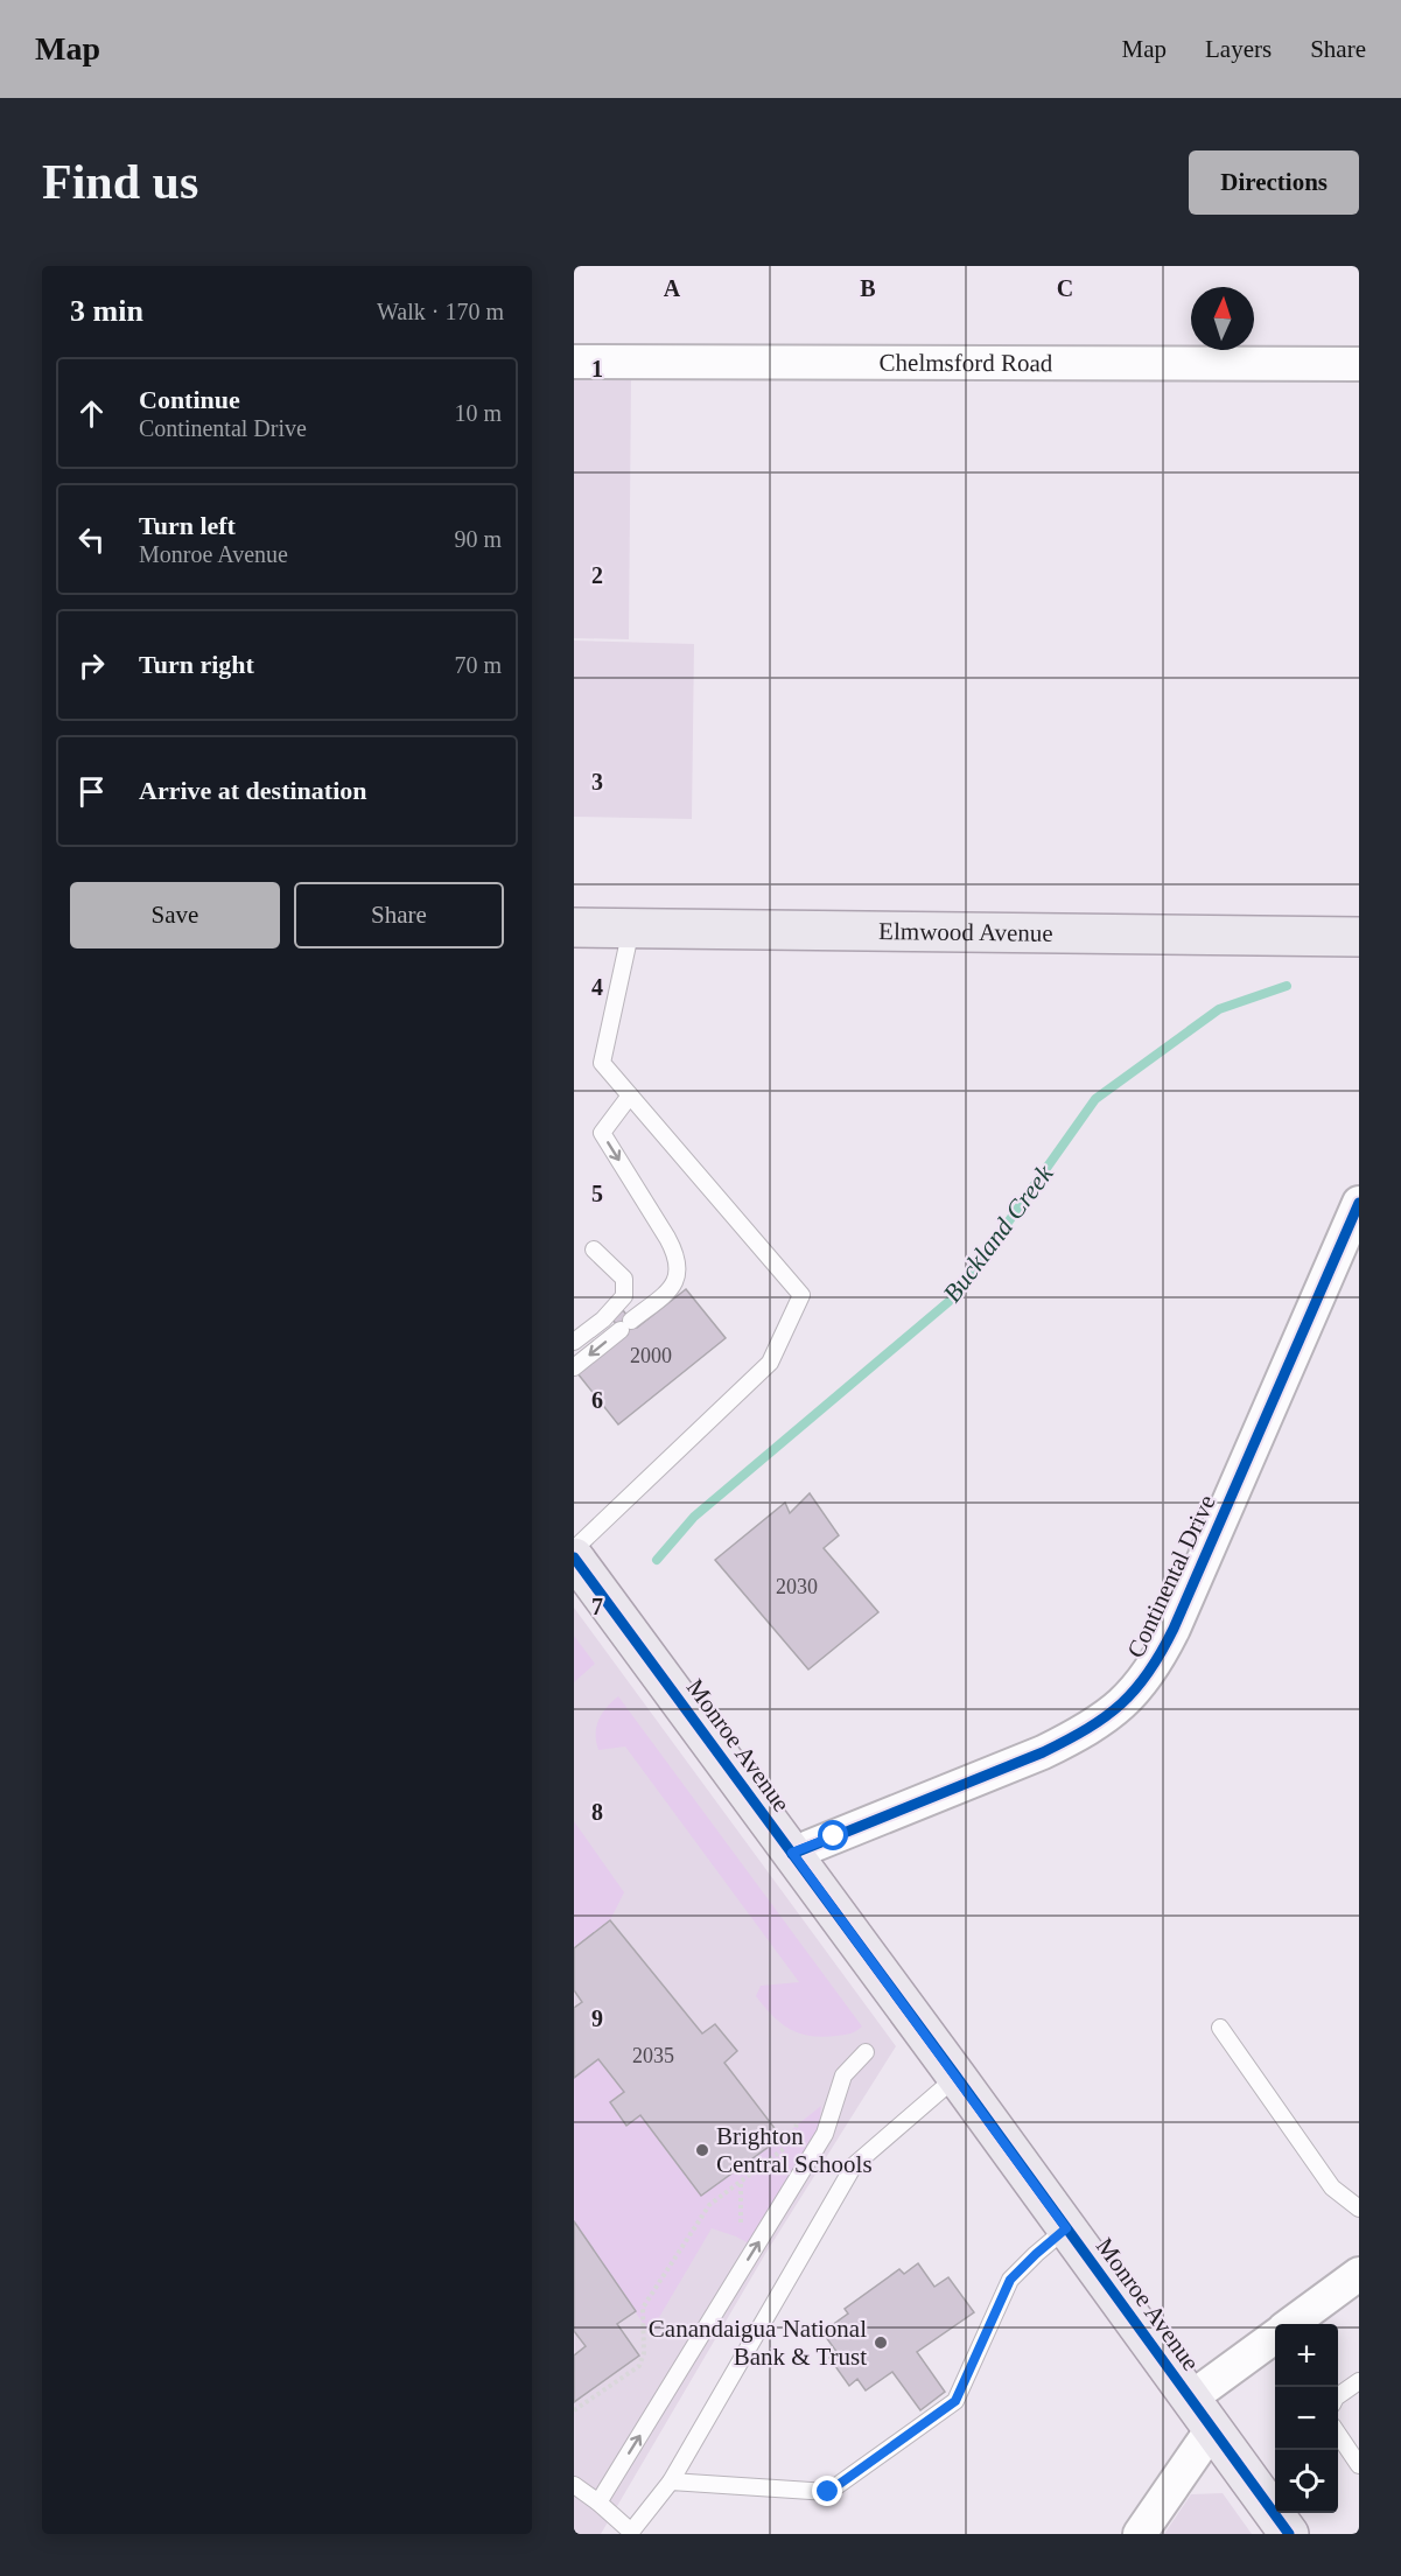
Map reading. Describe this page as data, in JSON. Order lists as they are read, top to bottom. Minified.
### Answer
{"streets":{"main road":["Elmwood Avenue","Monroe Avenue"],"street":["Chelmsford Road","Continental Drive"]},"crossings":[["Continental Drive","Monroe Avenue"]],"water":["Buckland Creek"],"places":["Brighton Central Schools","Canandaigua National Bank & Trust"],"house_numbers":["2000","2030","2035"],"north":"top","page":{"header":"Map","nav":["Map","Layers","Share"],"buttons":["Directions",["Save","Share"]],"title":"Find us","heading":["3 min","Walk · 170 m"],"list":[["Continue","Continental Drive","10 m"],["Turn left","Monroe Avenue","90 m"],["Turn right","70 m"],"Arrive at destination"],"map_buttons":["+","−"]},"grid":{"columns":["A","B","C"],"rows":["1","2","3","4","5","6","7","8","9"]}}
